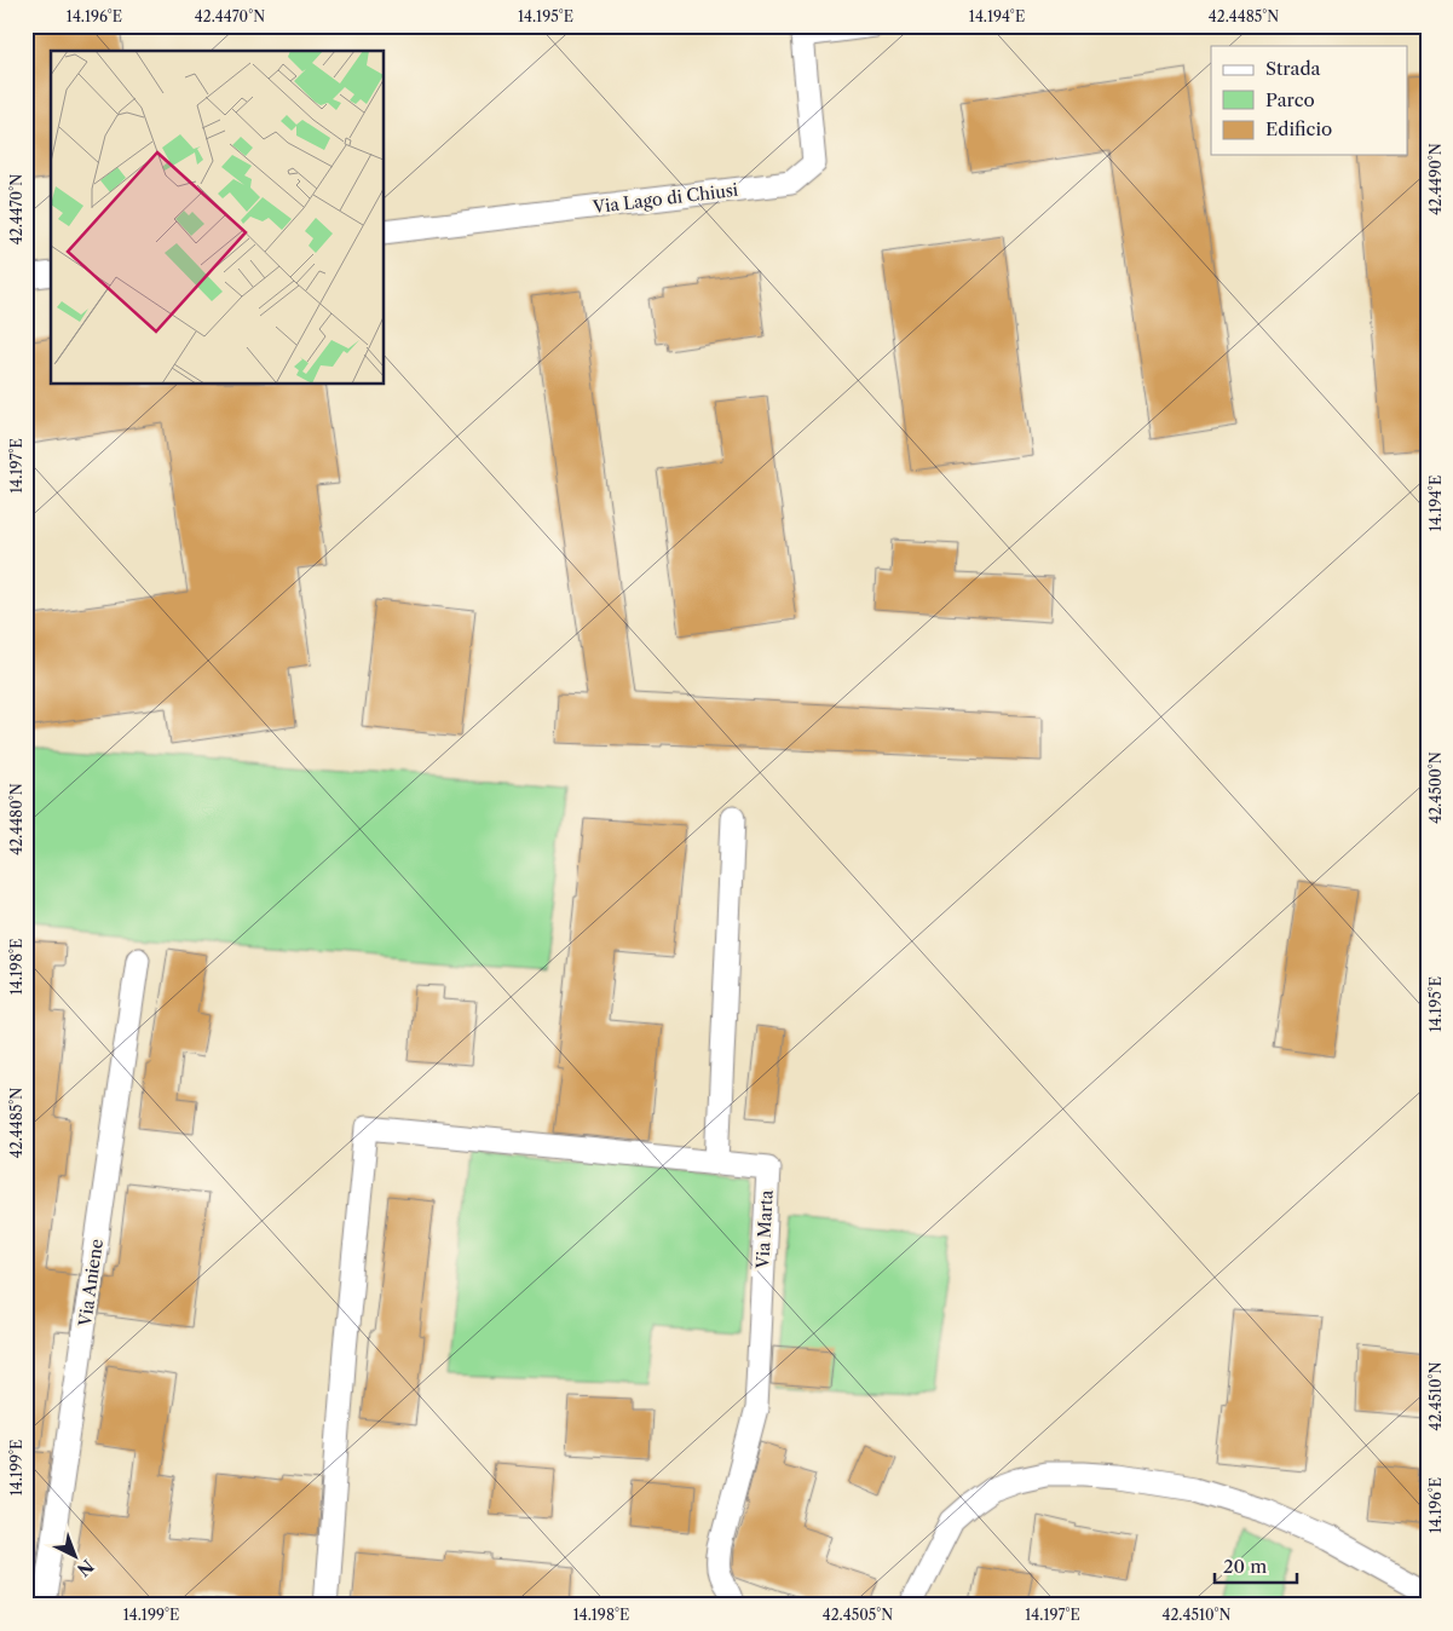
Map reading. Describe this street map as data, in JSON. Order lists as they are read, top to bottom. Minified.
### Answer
{"streets":{"street":["Via Lago di Chiusi","Via Marta","Via Aniene"]},"legend":["Strada","Parco","Edificio"],"scale_bar":"20 m","north":"bottom right","coordinates":["14.196°E","42.4470°N","14.195°E","14.194°E","42.4485°N","42.4490°N","14.197°E","42.4500°N","42.4480°N","14.198°E","42.4510°N","14.199°E","42.4505°N"]}
